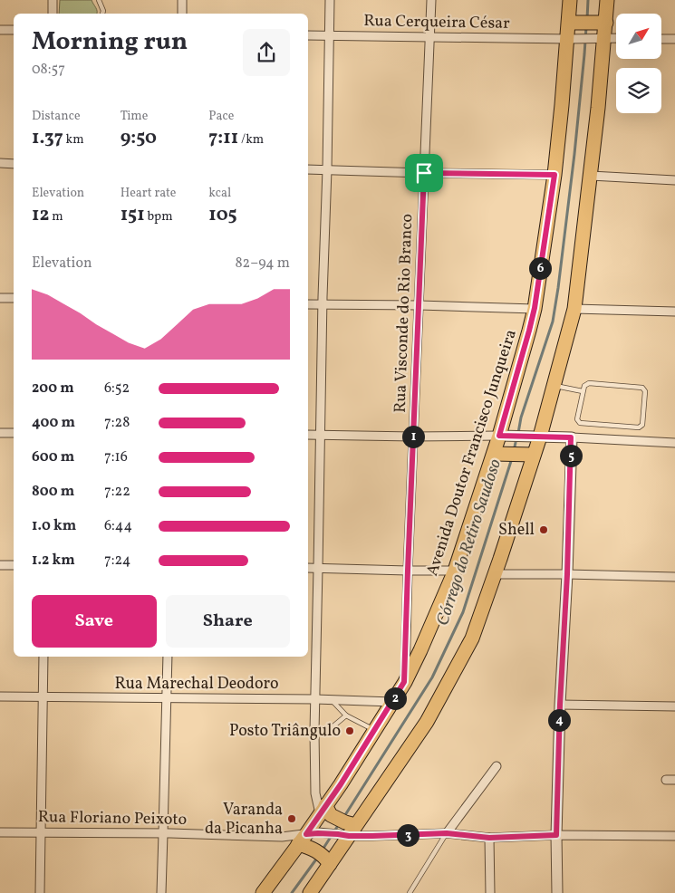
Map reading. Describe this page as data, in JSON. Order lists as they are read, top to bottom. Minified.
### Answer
{"streets":{"main road":["Avenida Doutor Francisco Junqueira"],"street":["Rua Cerqueira César","Rua Visconde do Rio Branco","Rua Marechal Deodoro","Rua Floriano Peixoto"]},"crossings":[["Rua Cerqueira César","Rua Visconde do Rio Branco"],["Rua Cerqueira César","Avenida Doutor Francisco Junqueira"],["Rua Visconde do Rio Branco","Avenida Doutor Francisco Junqueira"],["Avenida Doutor Francisco Junqueira","Rua Marechal Deodoro"],["Avenida Doutor Francisco Junqueira","Rua Floriano Peixoto"]],"water":["Córrego do Retiro Saudoso"],"places":["Shell","Posto Triângulo","Varanda da Picanha"],"north":"top right","page":{"heading":["Morning run","08:57"],"stats":[["Distance","1.37 km"],["Time","9:50"],["Pace","7:11 /km"],["Elevation","12 m"],["Heart rate","151 bpm"],["kcal","105"]],"chart":["Elevation","82–94 m"],"pins":["6","1","5","2","4","3"],"list":[{"name":"200 m","note":"6:52"},{"name":"400 m","note":"7:28"},{"name":"600 m","note":"7:16"},{"name":"800 m","note":"7:22"},{"name":"1.0 km","note":"6:44"},{"name":"1.2 km","note":"7:24"}],"buttons":["Save","Share"]}}
